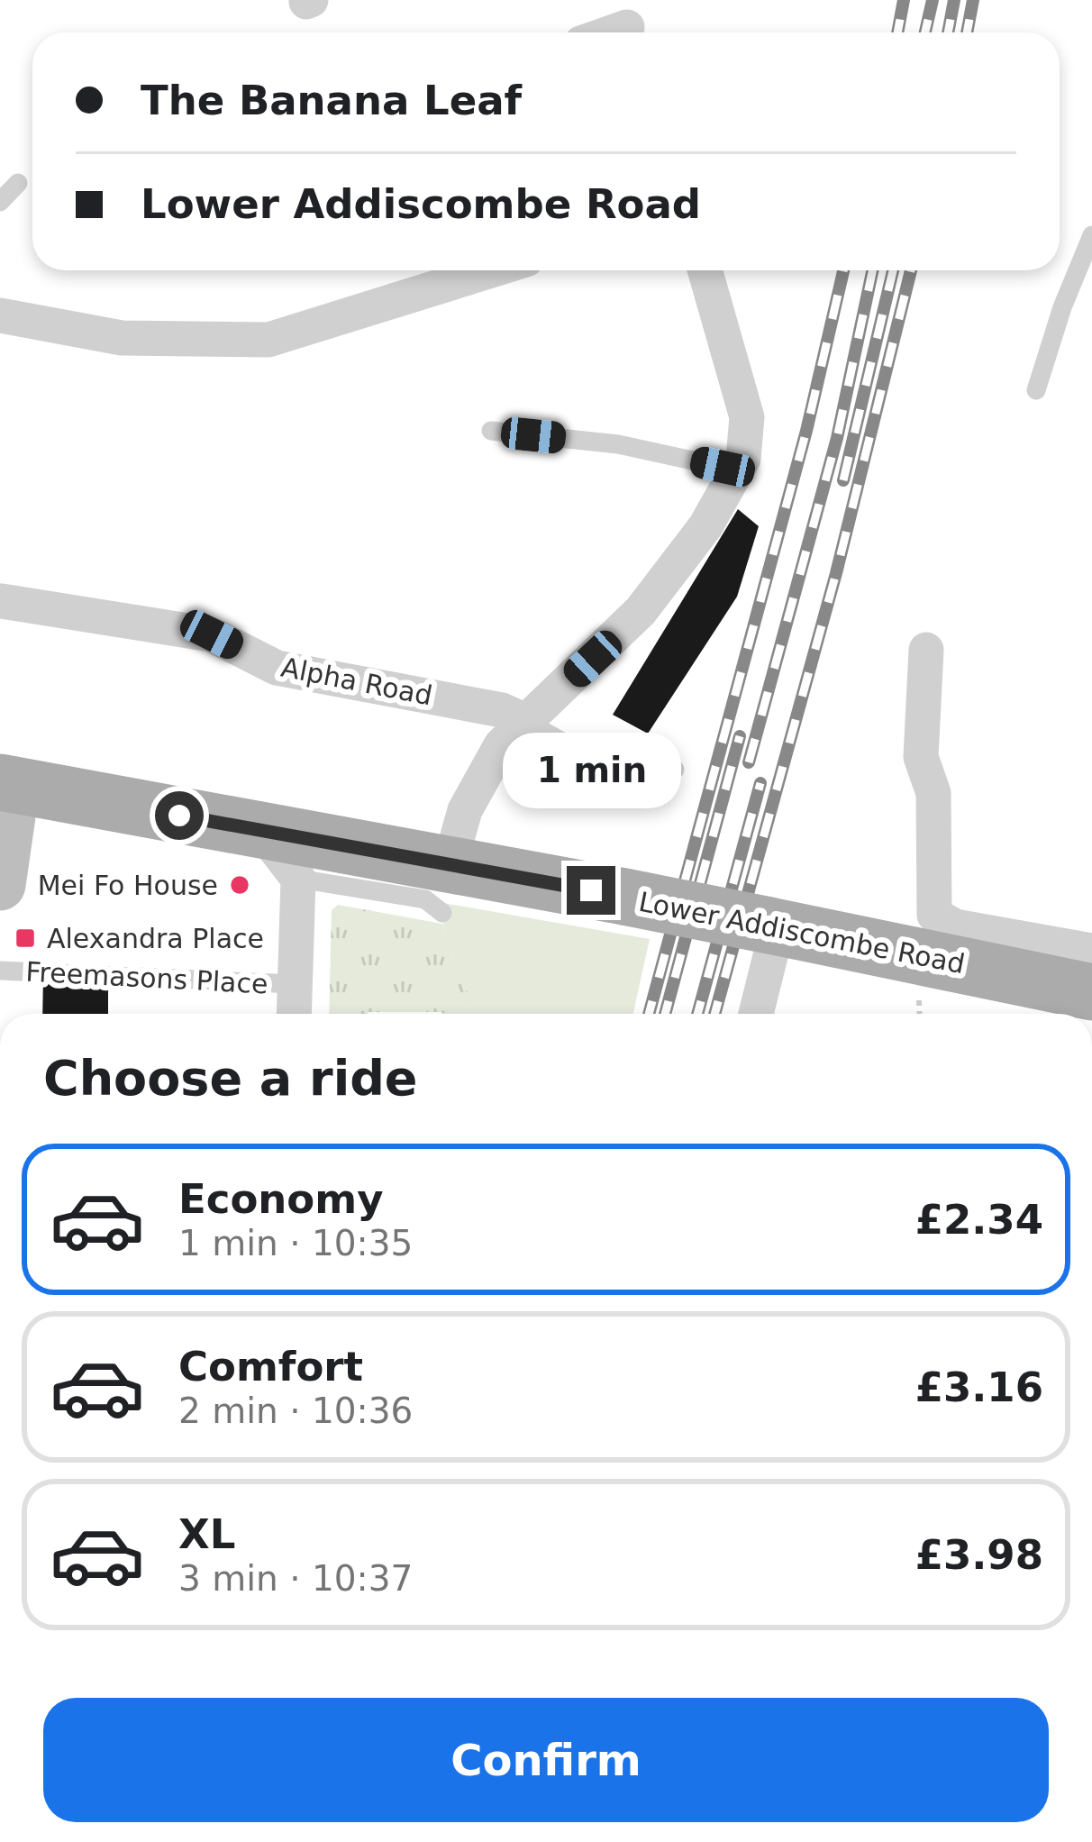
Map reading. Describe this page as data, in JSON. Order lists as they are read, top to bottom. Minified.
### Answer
{"streets":{"main road":["Lower Addiscombe Road"],"street":["Alpha Road"],"lane":["Freemasons Place"]},"places":{"other":["Mei Fo House"],"transit":["Alexandra Place"]},"page":{"banner":["The Banana Leaf","Lower Addiscombe Road"],"bubble":"1 min","heading":"Choose a ride","list":[{"name":"Economy","note":"1 min · 10:35","value":"£2.34"},{"name":"Comfort","note":"2 min · 10:36","value":"£3.16"},{"name":"XL","note":"3 min · 10:37","value":"£3.98"}],"buttons":"Confirm"}}
